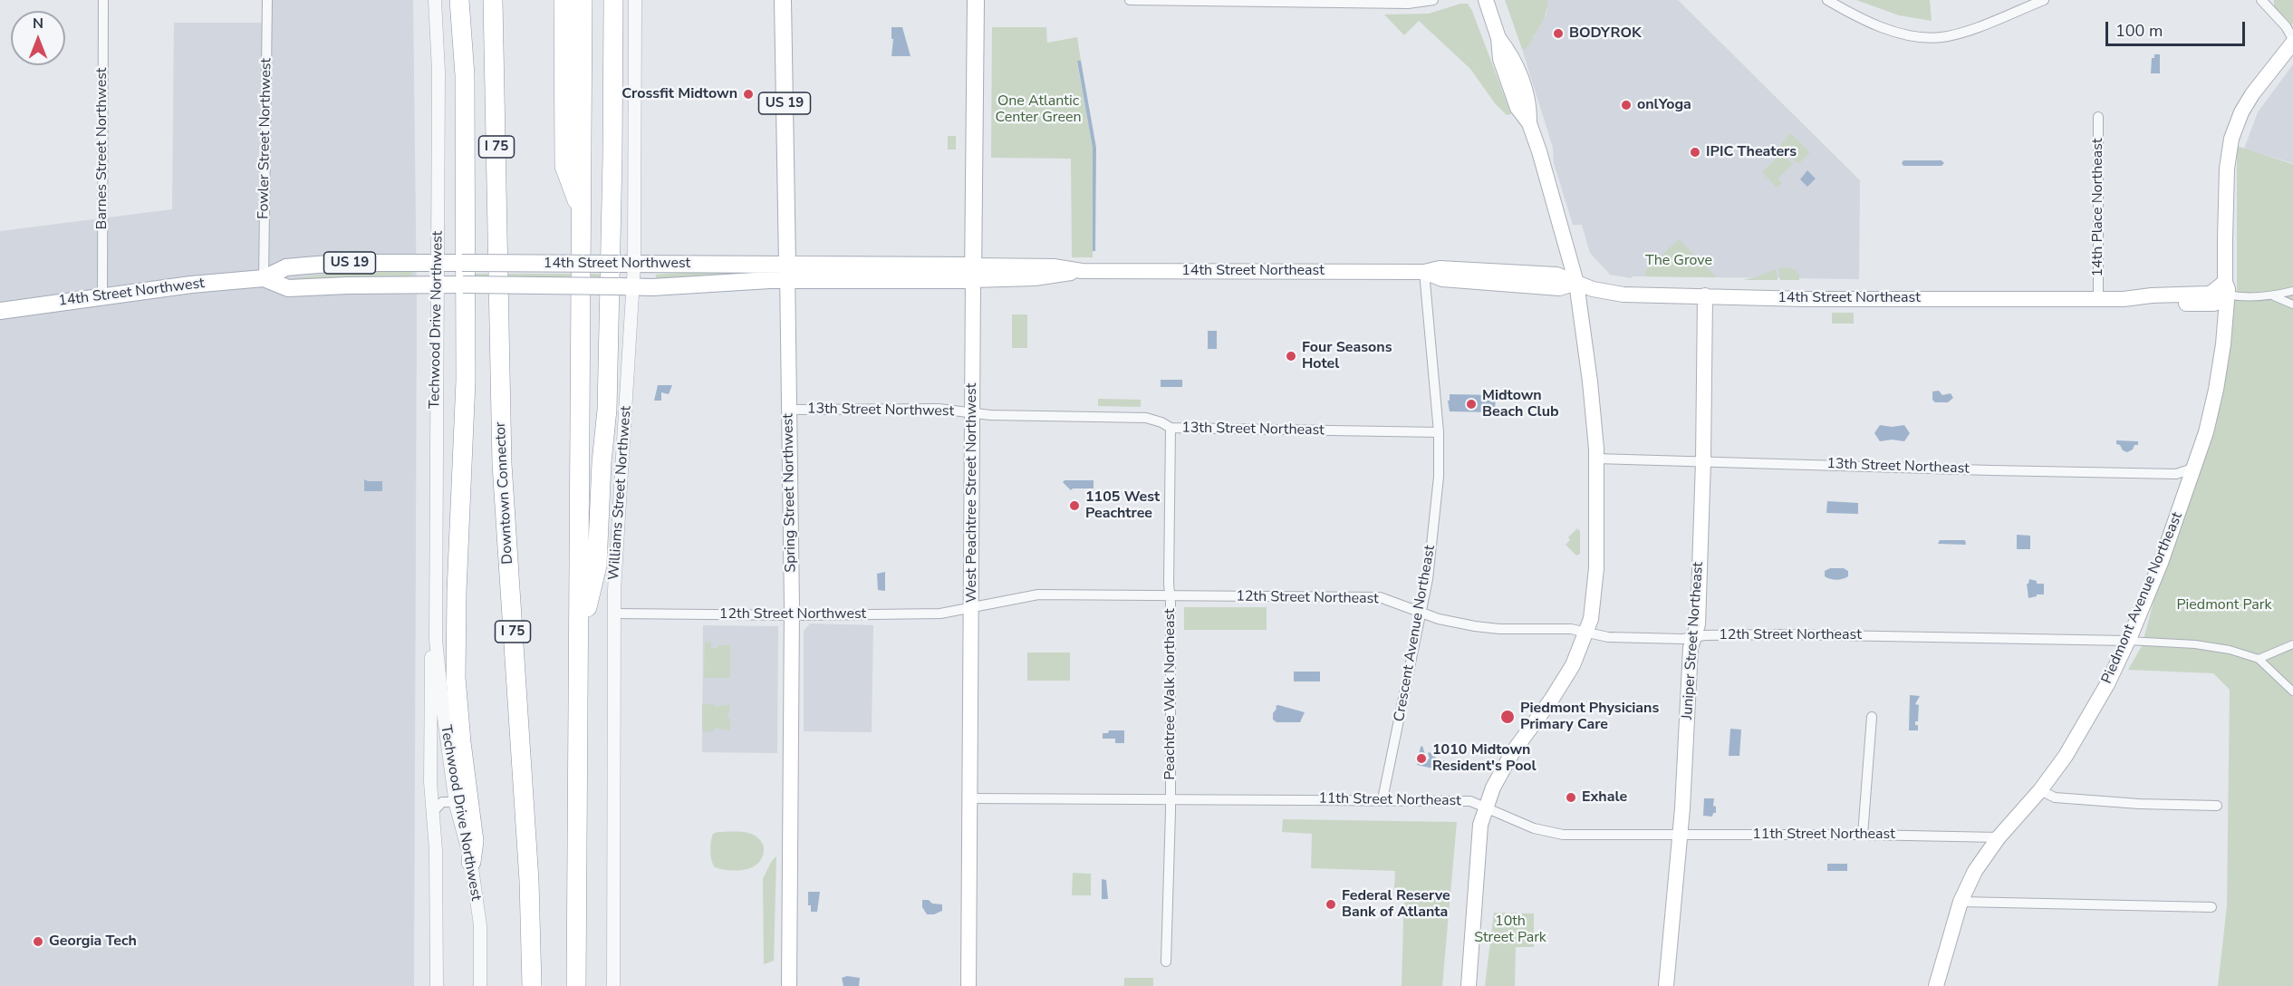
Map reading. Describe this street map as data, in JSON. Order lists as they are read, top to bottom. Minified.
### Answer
{"streets":{"highway":["I 75","Downtown Connector"],"main road":["US 19","14th Street Northwest","14th Street Northeast","Spring Street Northwest","West Peachtree Street Northwest","Piedmont Avenue Northeast","Juniper Street Northeast"],"street":["Fowler Street Northwest","Barnes Street Northwest","14th Place Northeast","Techwood Drive Northwest","13th Street Northwest","13th Street Northeast","Williams Street Northwest","12th Street Northeast","12th Street Northwest","Crescent Avenue Northeast","Peachtree Walk Northeast","11th Street Northeast"]},"crossings":[["Fowler Street Northwest","14th Street Northwest"],["Barnes Street Northwest","14th Street Northwest"],["14th Place Northeast","14th Street Northeast"],["14th Street Northwest","14th Street Northeast"],["14th Street Northwest","Techwood Drive Northwest"],["14th Street Northwest","Williams Street Northwest"],["14th Street Northwest","Spring Street Northwest"],["14th Street Northwest","West Peachtree Street Northwest"],["14th Street Northeast","West Peachtree Street Northwest"],["14th Street Northeast","Piedmont Avenue Northeast"],["14th Street Northeast","Crescent Avenue Northeast"],["14th Street Northeast","Juniper Street Northeast"],["13th Street Northwest","13th Street Northeast"],["13th Street Northwest","Spring Street Northwest"],["13th Street Northwest","West Peachtree Street Northwest"],["13th Street Northeast","West Peachtree Street Northwest"],["13th Street Northeast","Piedmont Avenue Northeast"],["13th Street Northeast","Crescent Avenue Northeast"],["13th Street Northeast","Juniper Street Northeast"],["13th Street Northeast","Peachtree Walk Northeast"],["Williams Street Northwest","12th Street Northwest"],["Spring Street Northwest","12th Street Northwest"],["West Peachtree Street Northwest","12th Street Northeast"],["West Peachtree Street Northwest","12th Street Northwest"],["West Peachtree Street Northwest","11th Street Northeast"],["12th Street Northeast","Piedmont Avenue Northeast"],["12th Street Northeast","12th Street Northwest"],["12th Street Northeast","Crescent Avenue Northeast"],["12th Street Northeast","Juniper Street Northeast"],["12th Street Northeast","Peachtree Walk Northeast"],["Piedmont Avenue Northeast","11th Street Northeast"],["Crescent Avenue Northeast","11th Street Northeast"],["Juniper Street Northeast","11th Street Northeast"],["Peachtree Walk Northeast","11th Street Northeast"]],"parks":["One Atlantic Center Green","The Grove","Piedmont Park","10th Street Park"],"places":["BODYROK","Crossfit Midtown","onlYoga","IPIC Theaters","Four Seasons Hotel","Midtown Beach Club","1105 West Peachtree","Piedmont Physicians Primary Care","1010 Midtown Resident's Pool","Exhale","Federal Reserve Bank of Atlanta","Georgia Tech"],"scale_bar":"100 m","north":"top"}
